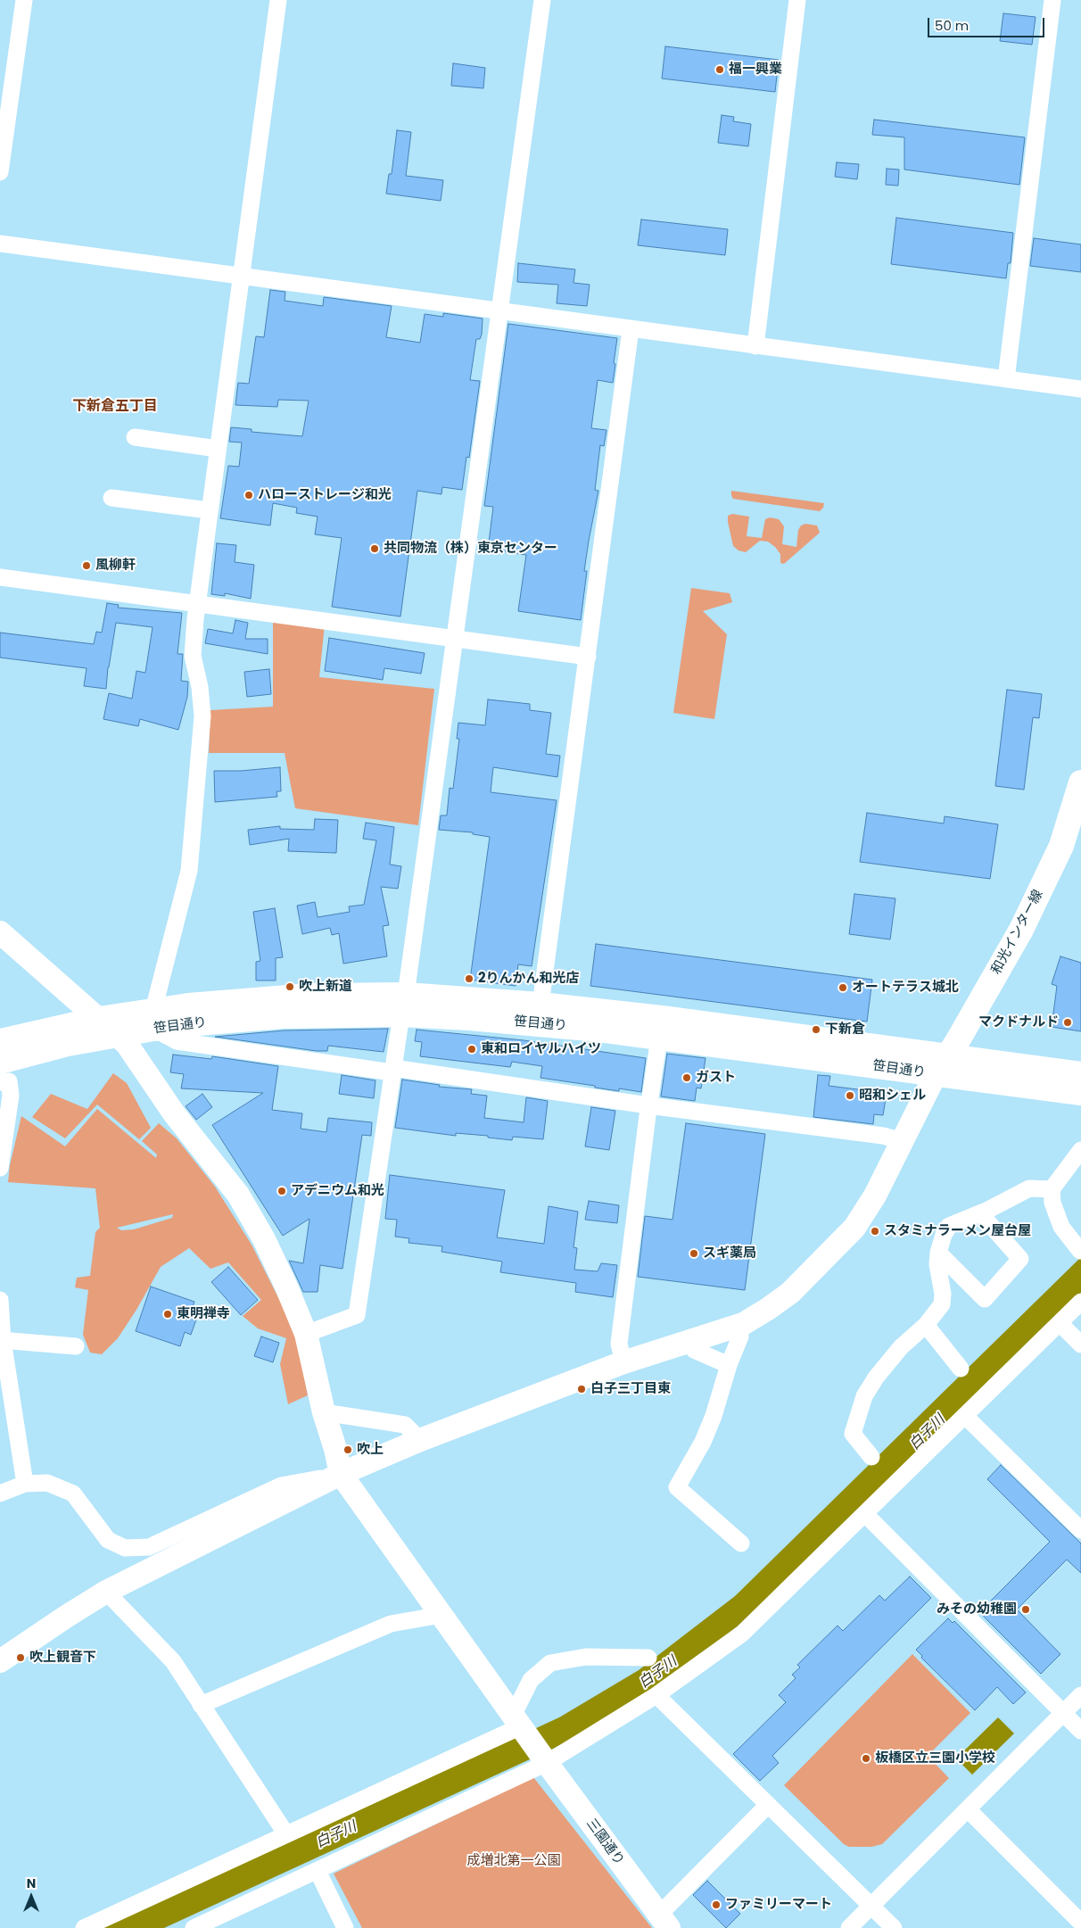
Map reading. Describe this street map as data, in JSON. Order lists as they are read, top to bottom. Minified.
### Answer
{"streets":{"main road":["和光インター線","笹目通り"],"street":["三園通り"]},"crossings":[["和光インター線","笹目通り"]],"districts":["下新倉五丁目"],"water":["白子川"],"parks":["成増北第一公園"],"places":["福一興業","ハローストレージ和光","共同物流（株）東京センター","風柳軒","2りんかん和光店","吹上新道","オートテラス城北","マクドナルド","下新倉","東和ロイヤルハイツ","ガスト","昭和シェル","アデニウム和光","スタミナラーメン屋台屋","スギ薬局","東明禅寺","白子三丁目東","吹上","みその幼稚園","吹上観音下","板橋区立三園小学校","ファミリーマート"],"scale_bar":"50 m","north":"top"}
